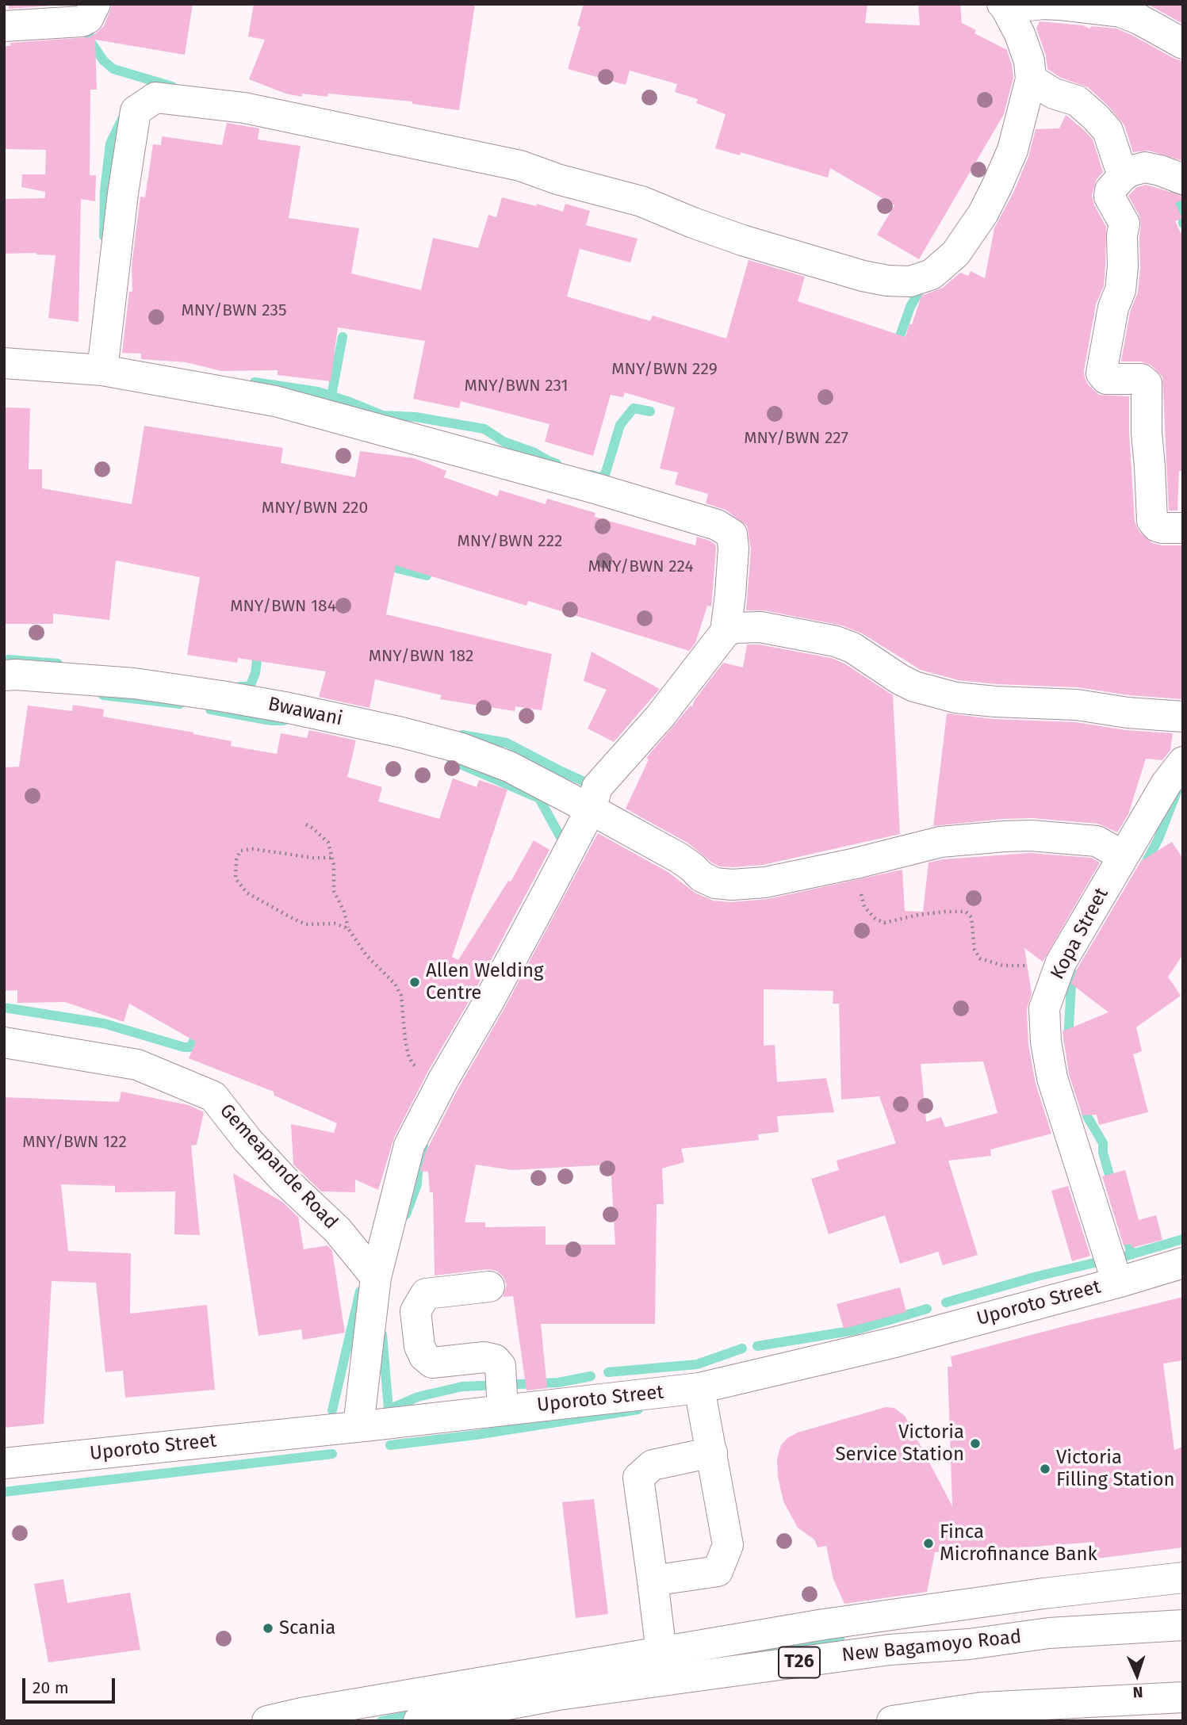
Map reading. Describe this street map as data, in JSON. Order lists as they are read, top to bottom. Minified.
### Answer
{"streets":{"main road":["Bwawani","Kopa Street","Gemeapande Road","Uporoto Street","New Bagamoyo Road","T26"]},"crossings":[["Bwawani","Kopa Street"],["Kopa Street","Uporoto Street"]],"places":["Allen Welding Centre","Victoria Service Station","Victoria Filling Station","Finca Microfinance Bank","Scania"],"house_numbers":["MNY/BWN 235","MNY/BWN 229","MNY/BWN 231","MNY/BWN 227","MNY/BWN 220","MNY/BWN 222","MNY/BWN 224","MNY/BWN 184","MNY/BWN 182","MNY/BWN 122"],"scale_bar":"20 m","north":"bottom"}
